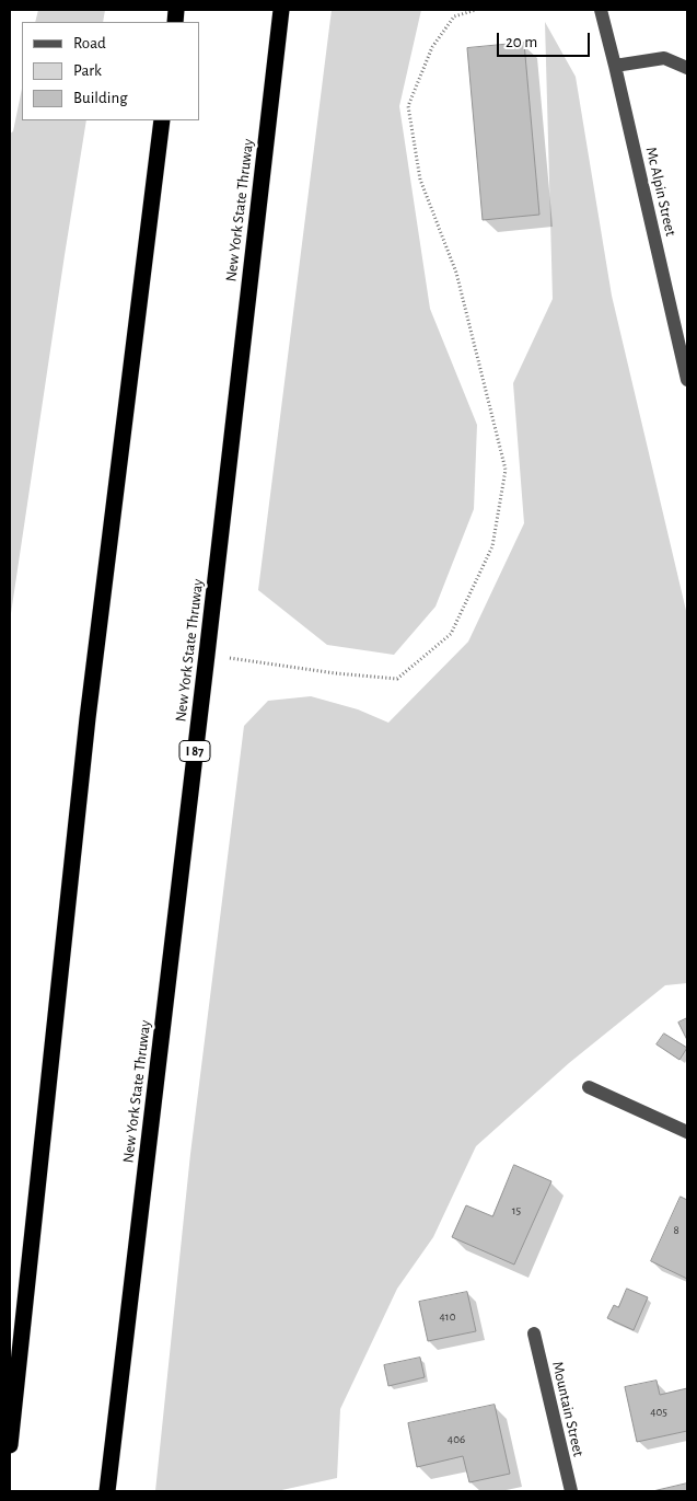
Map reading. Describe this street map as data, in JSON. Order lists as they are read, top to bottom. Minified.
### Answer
{"streets":{"highway":["New York State Thruway","I 87"],"street":["Mc Alpin Street","Mountain Street"]},"house_numbers":["15","8","410","405","406"],"legend":["Road","Park","Building"],"scale_bar":"20 m"}
